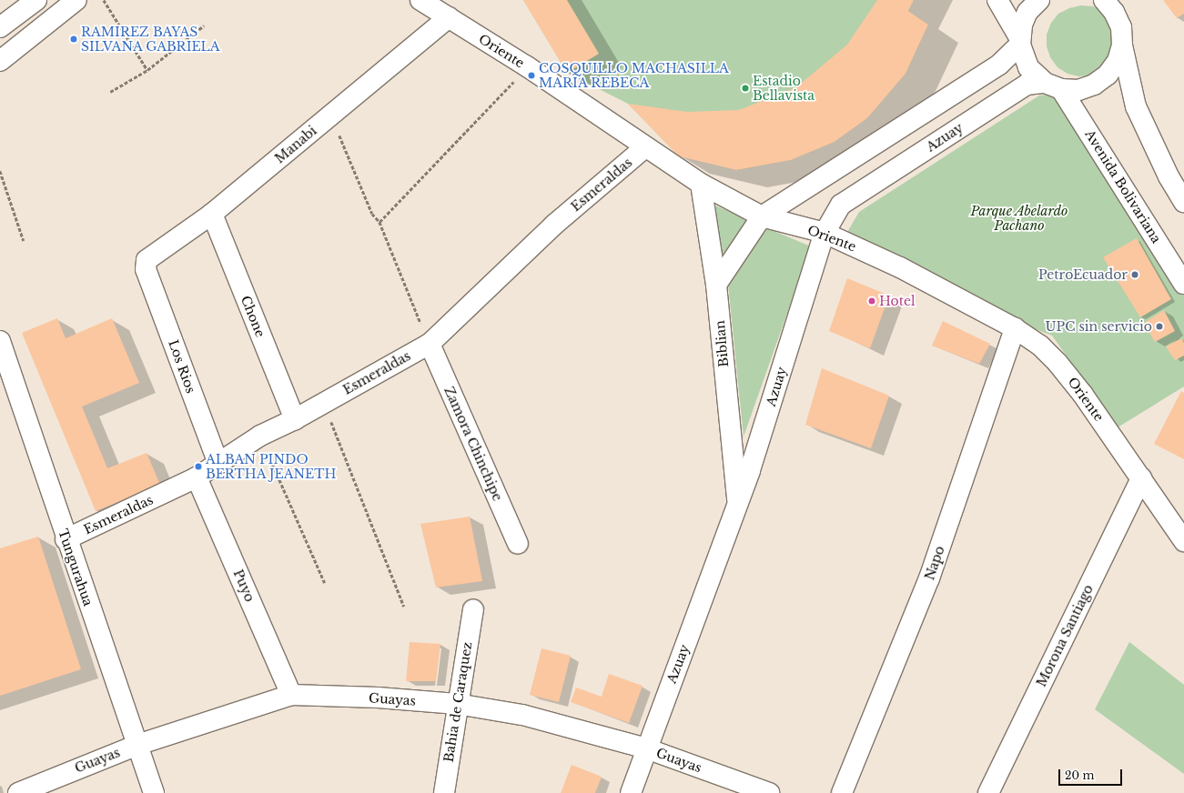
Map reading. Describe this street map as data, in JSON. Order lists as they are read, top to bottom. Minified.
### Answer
{"streets":{"street":["Oriente","Azuay","Manabi","Esmeraldas","Avenida Bolivariana","Chone","Biblian","Los Rios","Zamora Chinchipe","Napo","Tungurahua","Puyo","Morona Santiago","Guayas","Bahia de Caraquez"]},"crossings":[["Oriente","Azuay"],["Oriente","Manabi"],["Oriente","Esmeraldas"],["Oriente","Biblian"],["Oriente","Napo"],["Oriente","Morona Santiago"],["Azuay","Avenida Bolivariana"],["Azuay","Biblian"],["Azuay","Guayas"],["Manabi","Chone"],["Manabi","Los Rios"],["Esmeraldas","Chone"],["Esmeraldas","Los Rios"],["Esmeraldas","Zamora Chinchipe"],["Esmeraldas","Tungurahua"],["Esmeraldas","Puyo"],["Tungurahua","Guayas"],["Puyo","Guayas"],["Guayas","Bahia de Caraquez"]],"parks":["Parque Abelardo Pachano"],"places":["RAMIREZ BAYAS SILVANA GABRIELA","COSQUILLO MACHASILLA MARIA REBECA","Estadio Bellavista","PetroEcuador","Hotel","UPC sin servicio","ALBAN PINDO BERTHA JEANETH"],"scale_bar":"20 m"}
